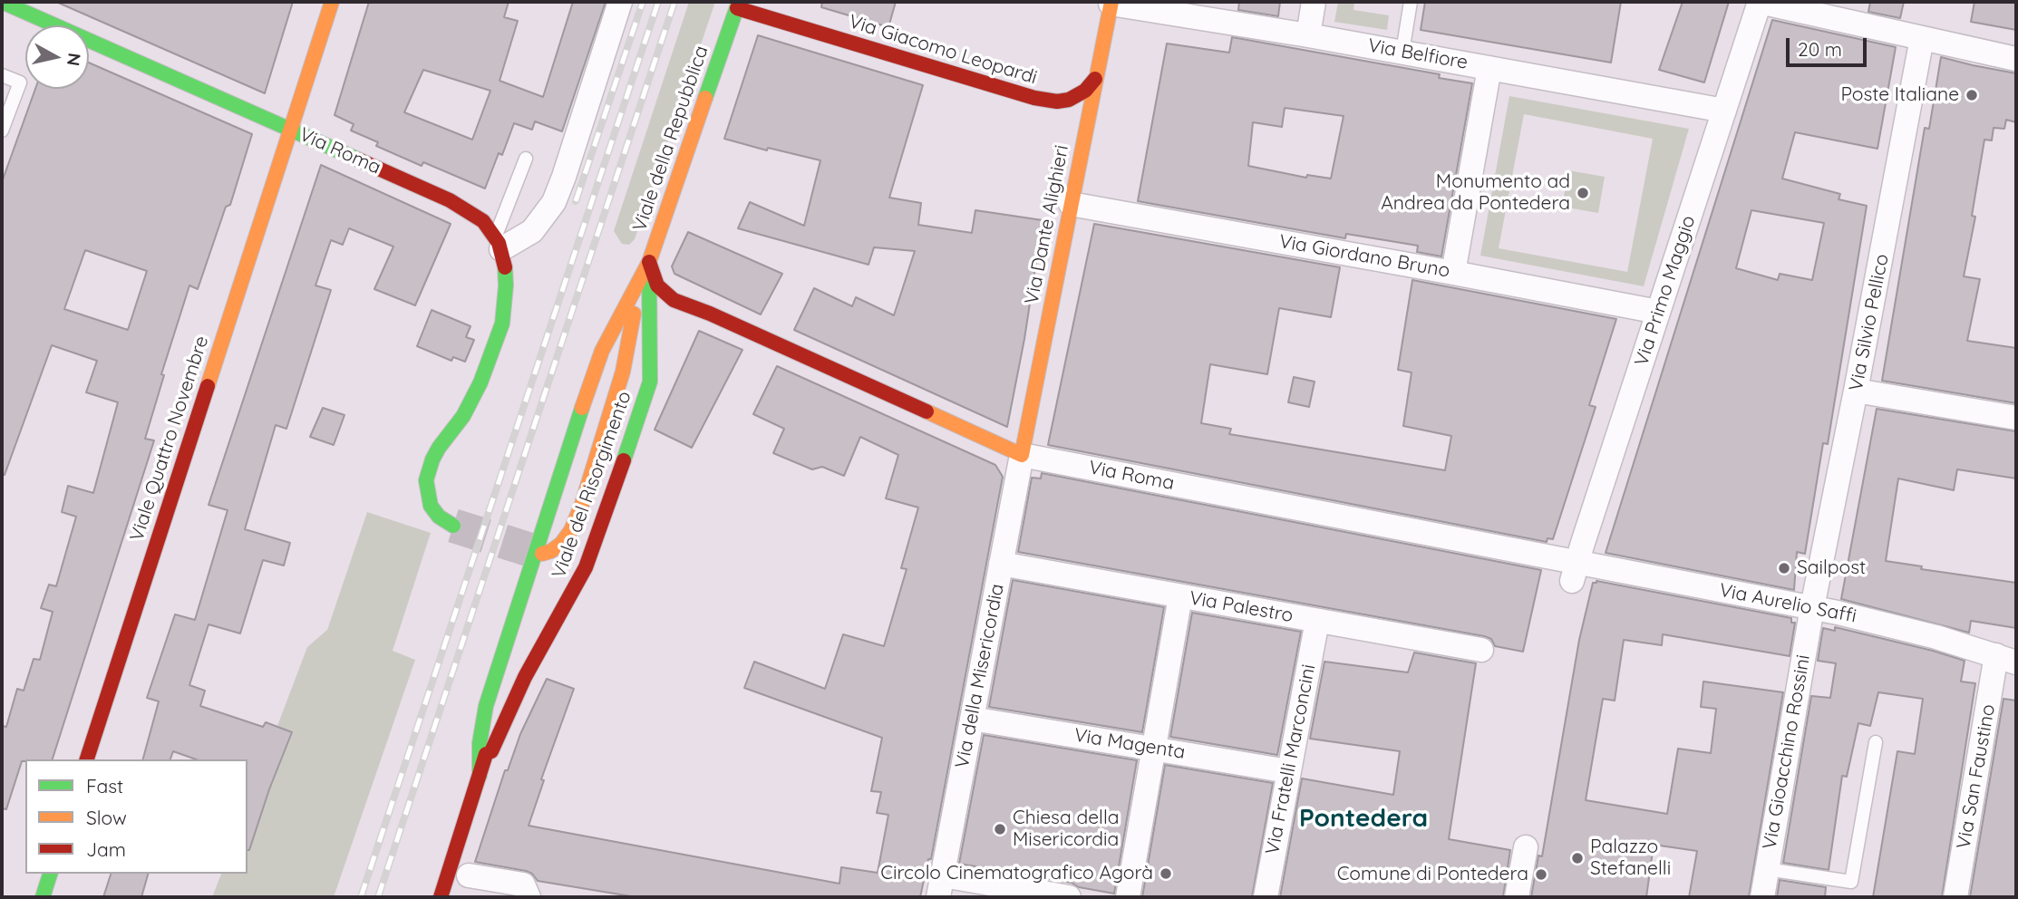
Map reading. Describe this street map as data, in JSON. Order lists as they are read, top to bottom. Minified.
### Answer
{"streets":{"street":["Via Giacomo Leopardi","Via Belfiore","Viale della Repubblica","Via Roma","Via Dante Alighieri","Via Giordano Bruno","Via Primo Maggio","Via Silvio Pellico","Viale Quattro Novembre","Viale del Risorgimento","Via Aurelio Saffi","Via Palestro","Via della Misericordia","Via Magenta","Via Gioacchino Rossini","Via Fratelli Marconcini","Via San Faustino"]},"crossings":[["Via Giacomo Leopardi","Viale della Repubblica"],["Via Giacomo Leopardi","Via Dante Alighieri"],["Via Belfiore","Via Dante Alighieri"],["Via Belfiore","Via Primo Maggio"],["Viale della Repubblica","Via Roma"],["Viale della Repubblica","Viale del Risorgimento"],["Via Roma","Via Dante Alighieri"],["Via Roma","Via Primo Maggio"],["Via Roma","Viale Quattro Novembre"],["Via Roma","Viale del Risorgimento"],["Via Roma","Via Aurelio Saffi"],["Via Roma","Via della Misericordia"],["Via Dante Alighieri","Via Giordano Bruno"],["Via Dante Alighieri","Via della Misericordia"],["Via Giordano Bruno","Via Primo Maggio"],["Via Primo Maggio","Via Aurelio Saffi"],["Via Silvio Pellico","Via Aurelio Saffi"],["Via Silvio Pellico","Via Gioacchino Rossini"],["Via Aurelio Saffi","Via Gioacchino Rossini"],["Via Aurelio Saffi","Via San Faustino"],["Via Palestro","Via della Misericordia"],["Via Palestro","Via Fratelli Marconcini"],["Via della Misericordia","Via Magenta"],["Via Magenta","Via Fratelli Marconcini"]],"districts":["Pontedera"],"places":["Poste Italiane","Monumento ad Andrea da Pontedera","Sailpost","Chiesa della Misericordia","Palazzo Stefanelli","Circolo Cinematografico Agorà","Comune di Pontedera"],"legend":["Fast","Slow","Jam"],"scale_bar":"20 m","north":"right"}
